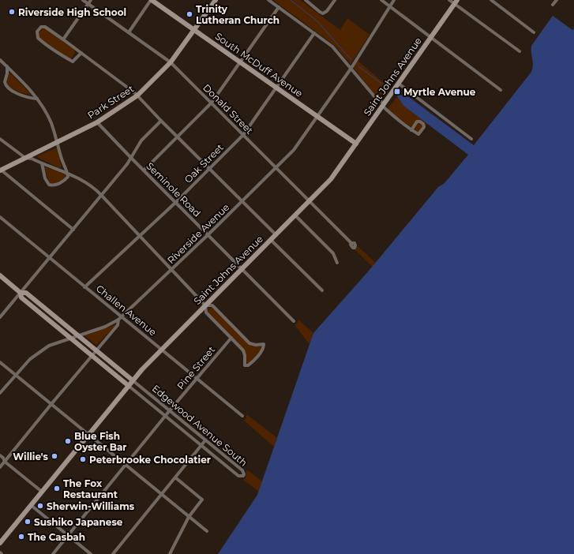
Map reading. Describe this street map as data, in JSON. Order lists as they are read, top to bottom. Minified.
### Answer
{"streets":{"main road":["South McDuff Avenue","Saint Johns Avenue","Park Street","Edgewood Avenue South"],"street":["Donald Street","Oak Street","Seminole Road","Riverside Avenue","Challen Avenue","Pine Street"]},"crossings":[["South McDuff Avenue","Saint Johns Avenue"],["South McDuff Avenue","Park Street"],["South McDuff Avenue","Oak Street"],["South McDuff Avenue","Riverside Avenue"],["Saint Johns Avenue","Donald Street"],["Saint Johns Avenue","Seminole Road"],["Saint Johns Avenue","Challen Avenue"],["Saint Johns Avenue","Edgewood Avenue South"],["Park Street","Donald Street"],["Park Street","Seminole Road"],["Donald Street","Oak Street"],["Donald Street","Riverside Avenue"],["Oak Street","Seminole Road"],["Oak Street","Challen Avenue"],["Seminole Road","Riverside Avenue"],["Riverside Avenue","Challen Avenue"],["Riverside Avenue","Edgewood Avenue South"],["Challen Avenue","Pine Street"],["Pine Street","Edgewood Avenue South"]],"places":{"other":["Riverside High School","Trinity Lutheran Church","Blue Fish Oyster Bar","Willie's","Peterbrooke Chocolatier","The Fox Restaurant","Sherwin-Williams","Sushiko Japanese","The Casbah"],"transit":["Myrtle Avenue"]}}
